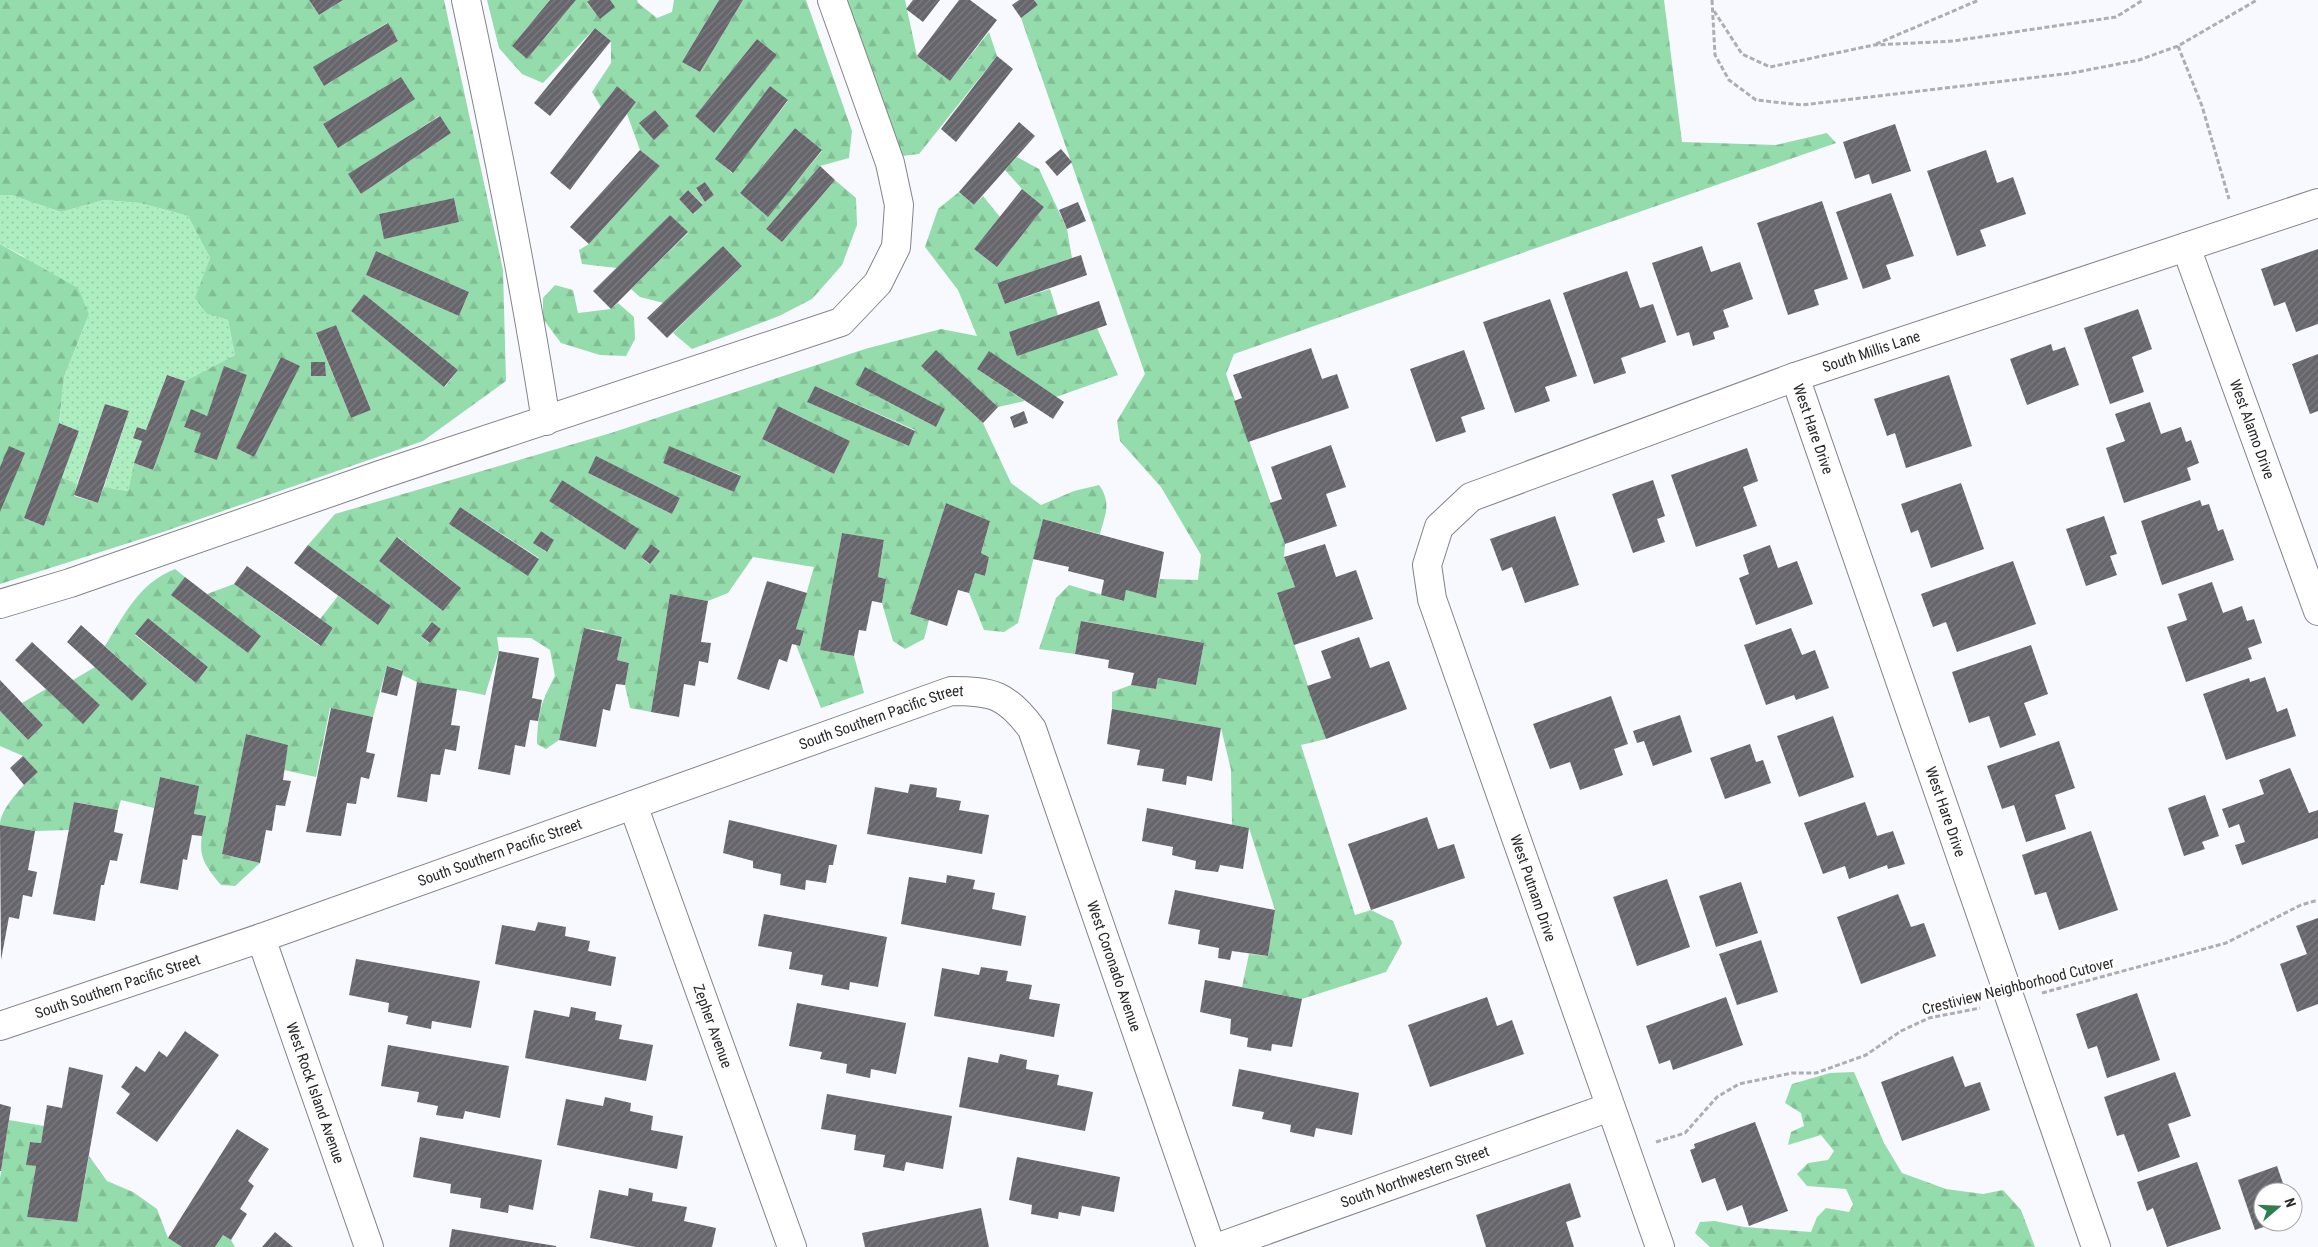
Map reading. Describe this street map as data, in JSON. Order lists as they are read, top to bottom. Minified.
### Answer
{"streets":{"street":["South Millis Lane","West Hare Drive","West Alamo Drive","South Southern Pacific Street","West Putnam Drive","West Coronado Avenue","Zepher Avenue","West Rock Island Avenue","South Northwestern Street"],"path":["Crestiview Neighborhood Cutover"]},"crossings":[["South Millis Lane","West Hare Drive"],["South Millis Lane","West Alamo Drive"],["South Millis Lane","West Putnam Drive"],["West Hare Drive","Crestiview Neighborhood Cutover"],["South Southern Pacific Street","West Coronado Avenue"],["South Southern Pacific Street","Zepher Avenue"],["South Southern Pacific Street","West Rock Island Avenue"],["West Putnam Drive","Crestiview Neighborhood Cutover"],["West Putnam Drive","South Northwestern Street"]],"north":"right"}
